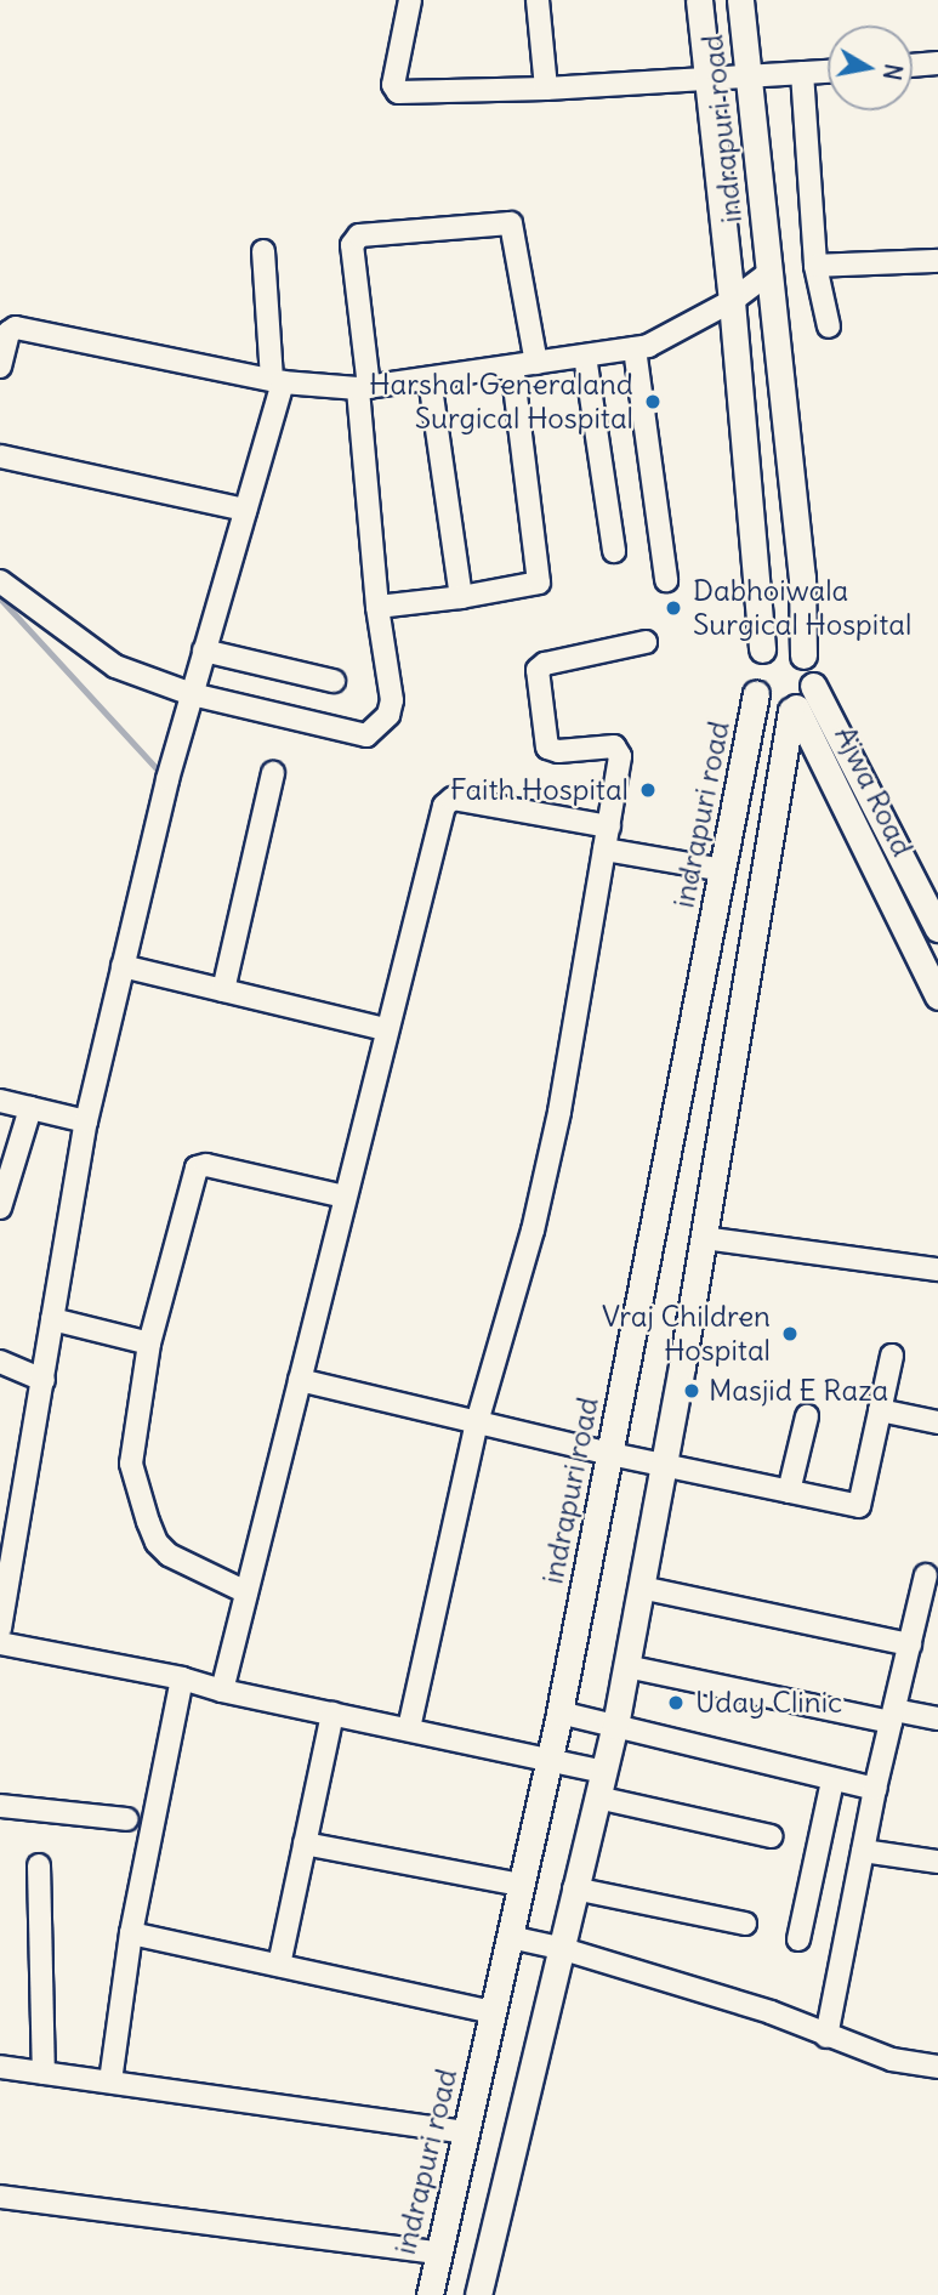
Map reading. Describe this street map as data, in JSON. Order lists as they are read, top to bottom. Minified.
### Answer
{"streets":{"main road":["indrapuri road","Ajwa Road"]},"crossings":[["indrapuri road","Ajwa Road"]],"places":["Harshal Generaland Surgical Hospital","Dabhoiwala Surgical Hospital","Faith Hospital","Vraj Children Hospital","Masjid E Raza","Uday Clinic"],"north":"right"}
